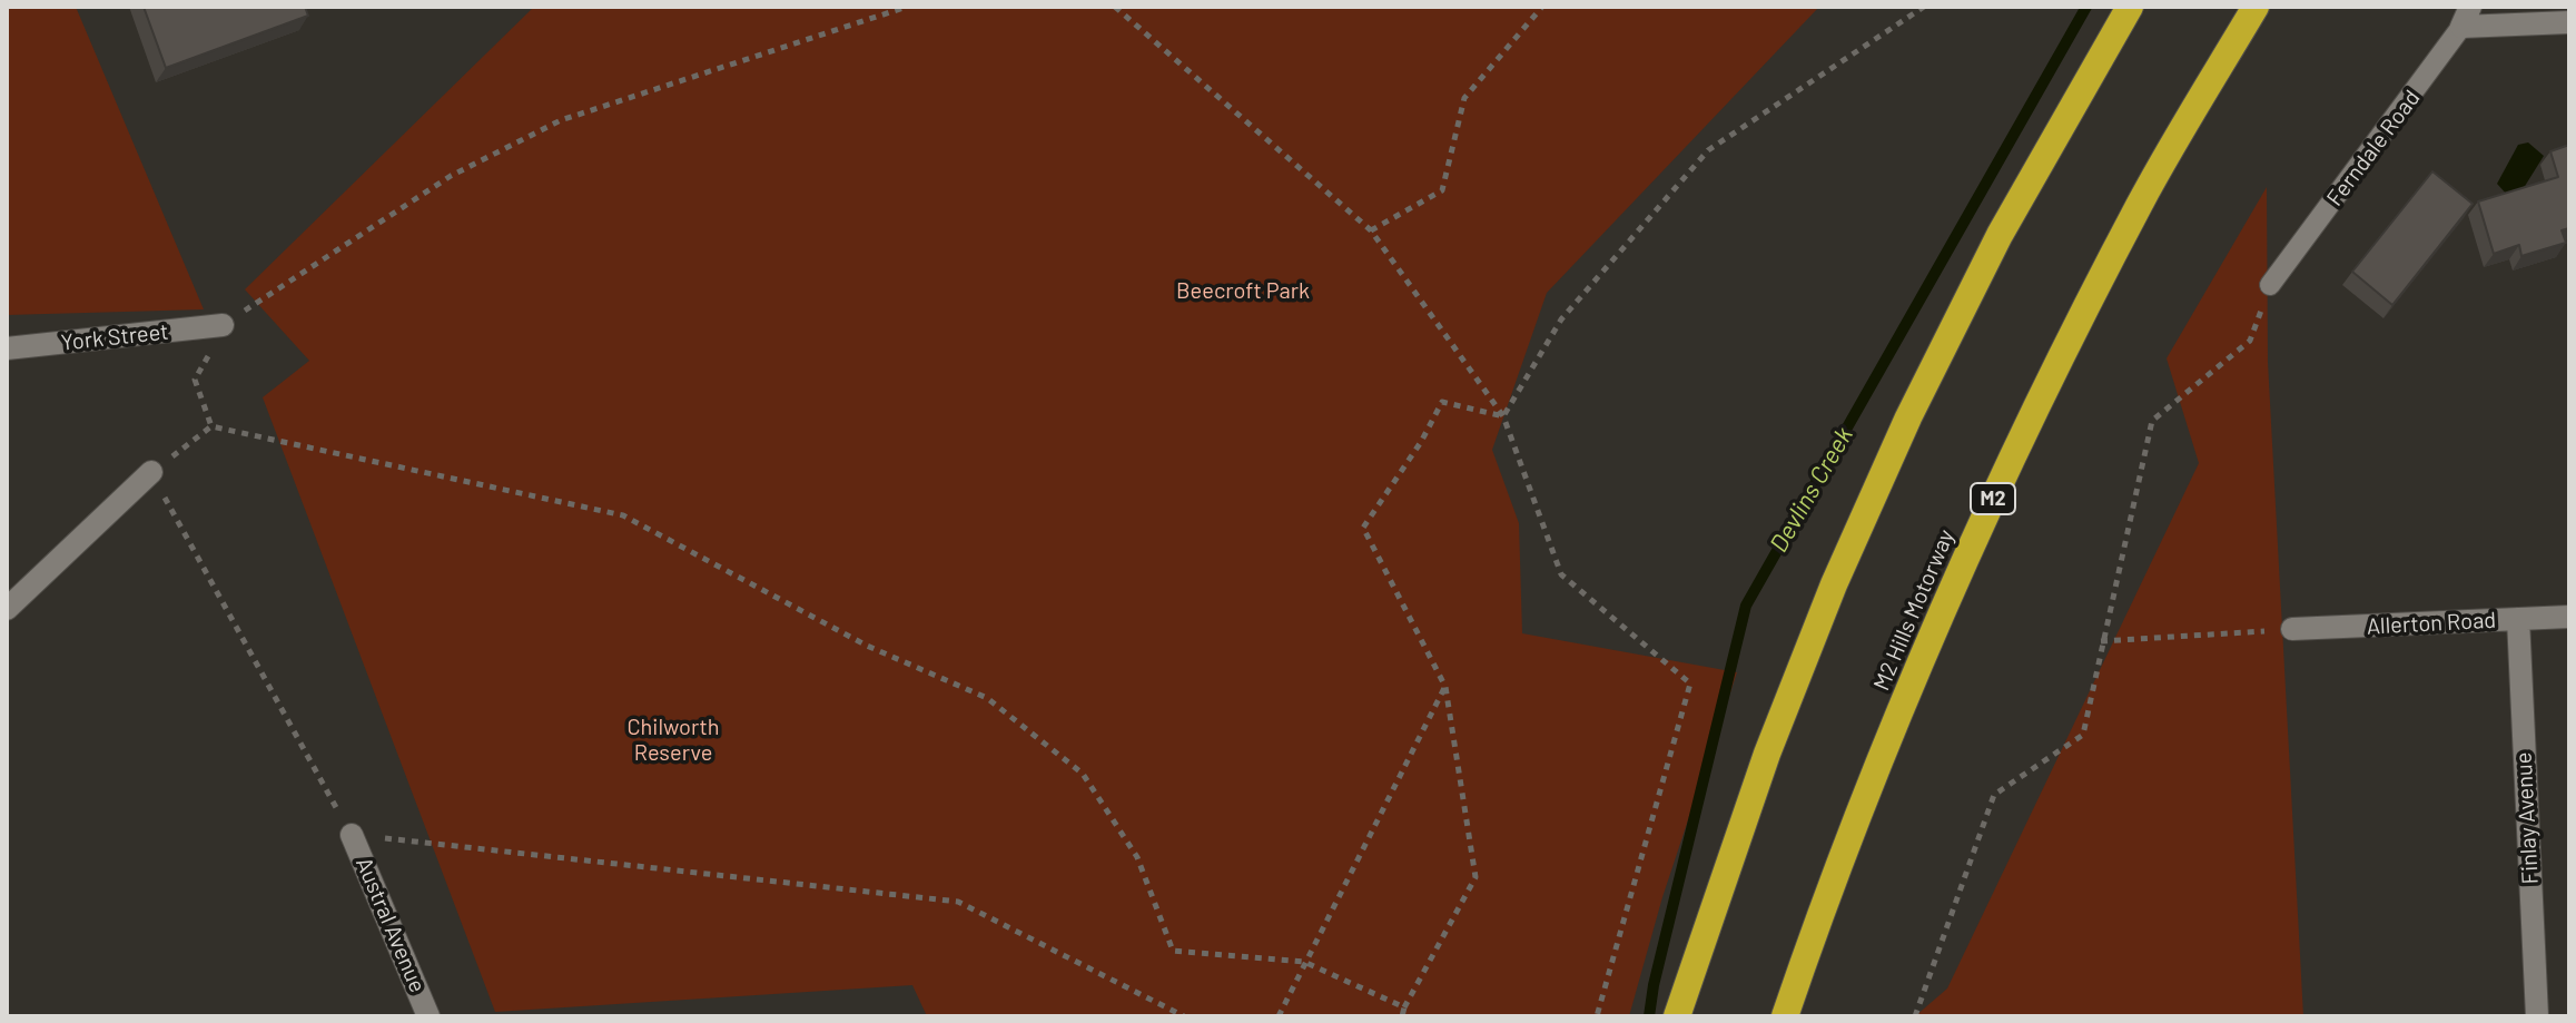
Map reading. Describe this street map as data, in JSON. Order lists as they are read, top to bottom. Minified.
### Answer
{"streets":{"highway":["M2","M2 Hills Motorway"],"street":["York Street","Allerton Road","Finlay Avenue","Austral Avenue"],"lane":["Ferndale Road"]},"crossings":[["Allerton Road","Finlay Avenue"]],"water":["Devlins Creek"],"parks":["Beecroft Park","Chilworth Reserve"]}
